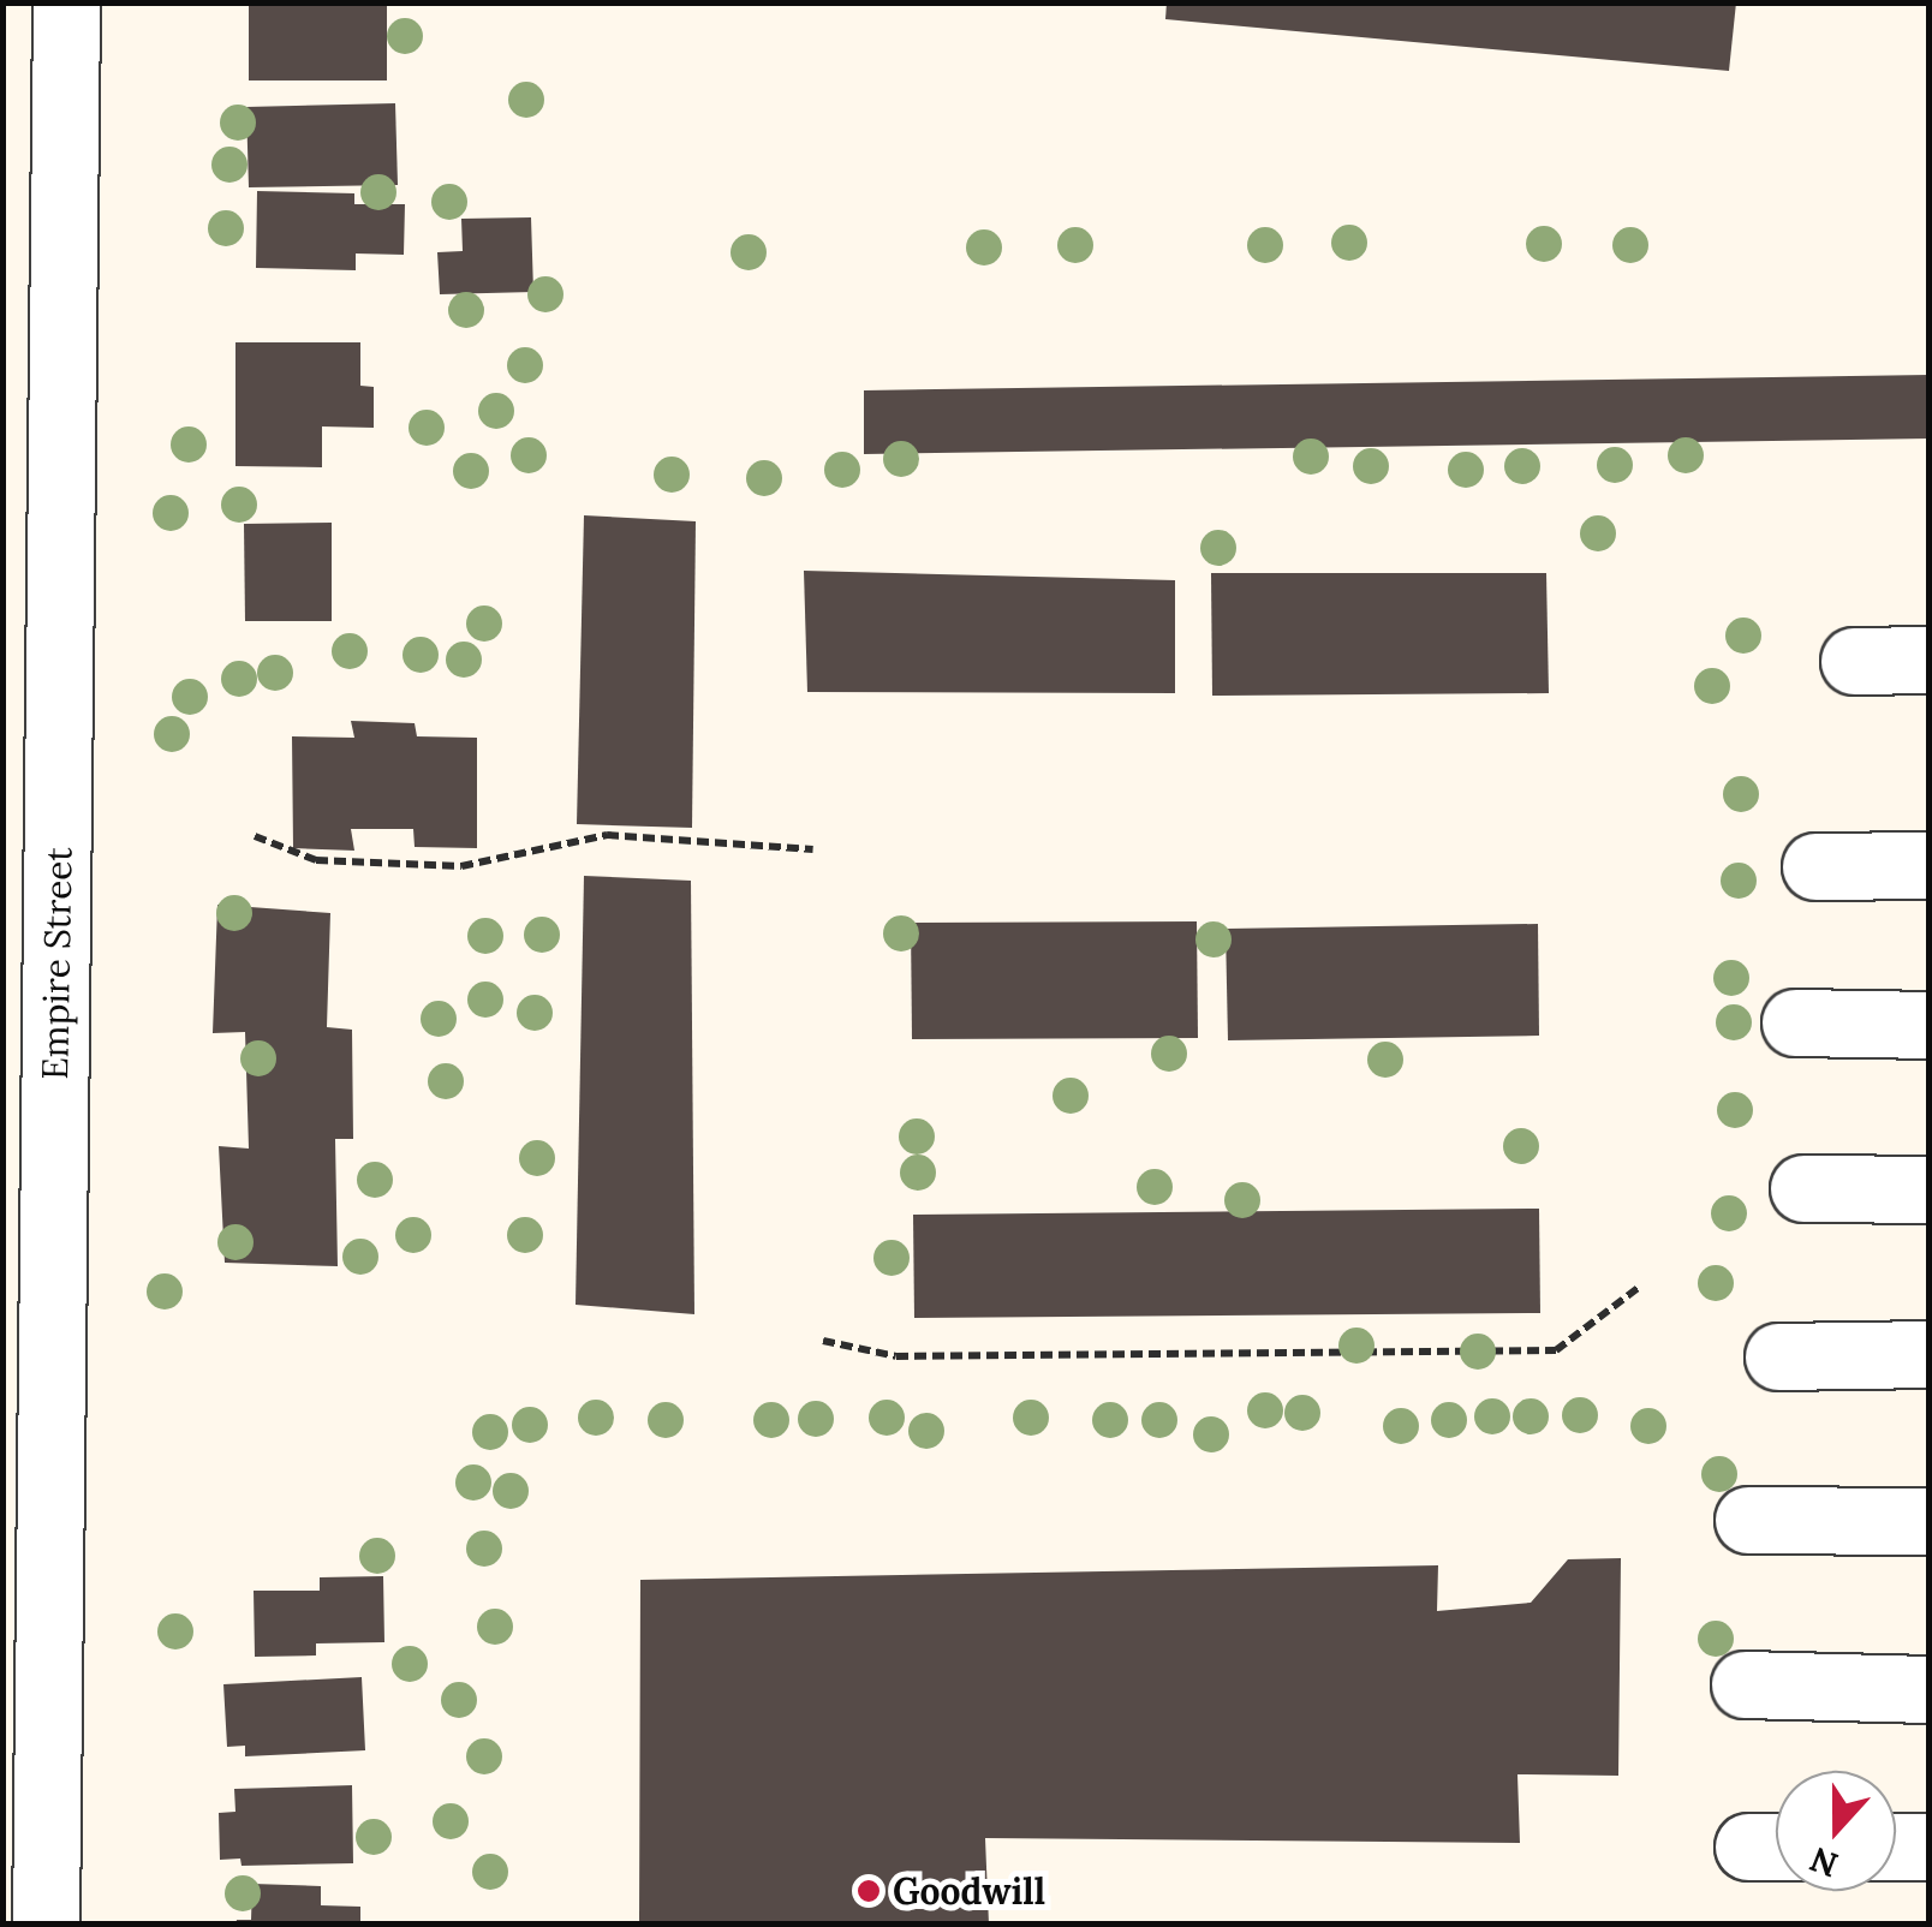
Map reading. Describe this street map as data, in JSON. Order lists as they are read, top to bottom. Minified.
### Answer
{"streets":{"street":["Empire Street"]},"places":["Goodwill"],"north":"bottom"}
